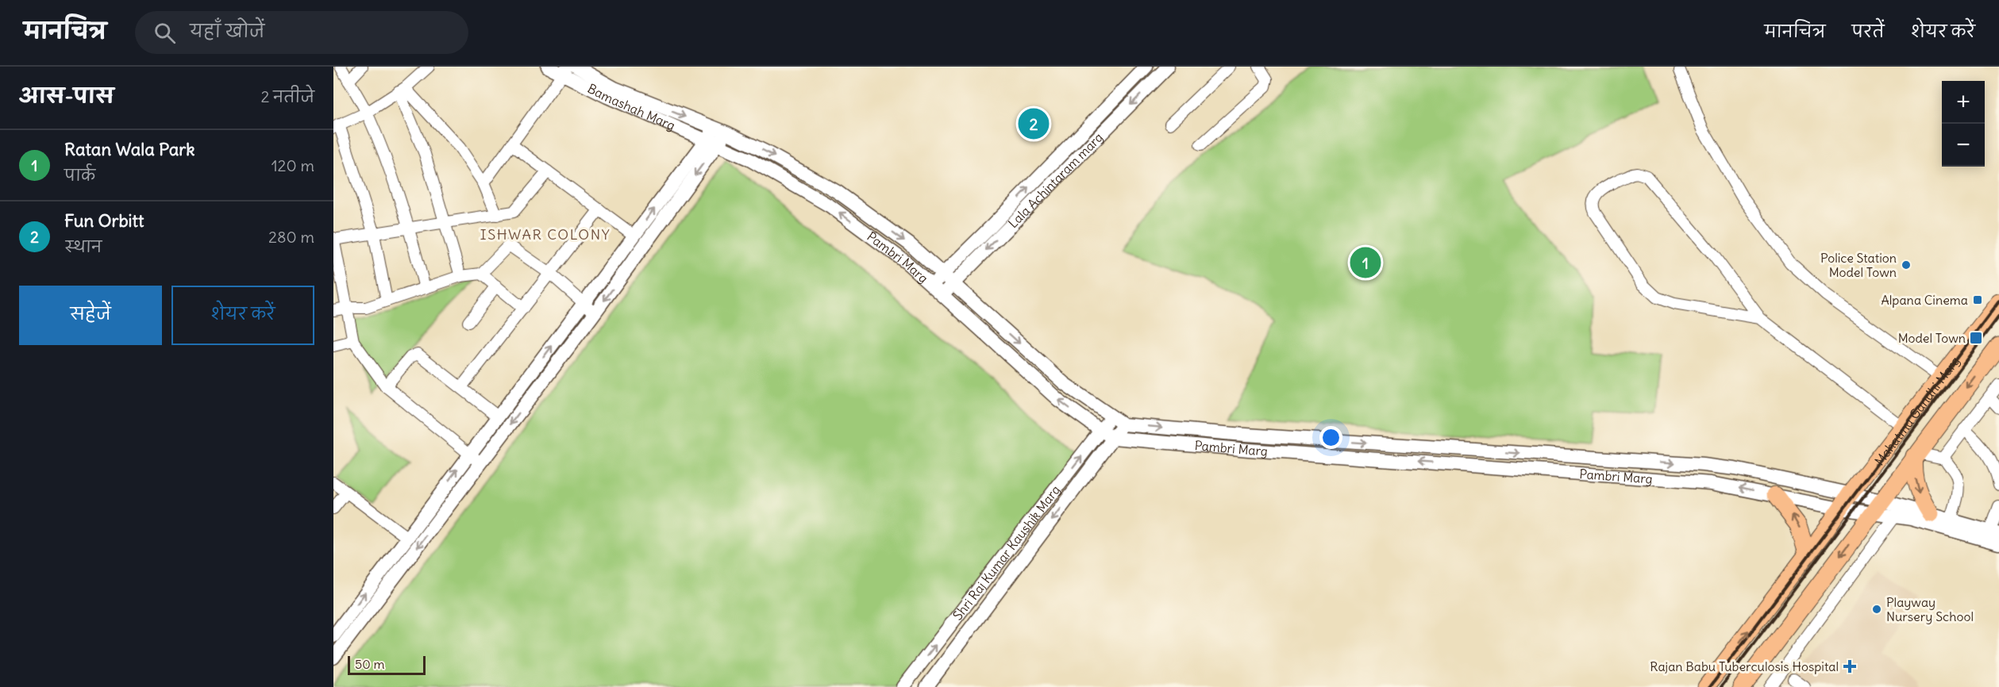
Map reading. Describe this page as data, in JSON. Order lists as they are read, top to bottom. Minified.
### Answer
{"streets":{"main road":["Mahatma Gandhi Marg"],"street":["Bamashah Marg","Lala Achintaram marg","Pambri Marg","Shri Raj Kumar Kaushik Marg"]},"crossings":[["Bamashah Marg","Pambri Marg"],["Lala Achintaram marg","Pambri Marg"],["Pambri Marg","Mahatma Gandhi Marg"],["Pambri Marg","Shri Raj Kumar Kaushik Marg"]],"districts":["ISHWAR COLONY"],"places":{"other":["Police Station Model Town","Playway Nursery School"],"transit":["Alpana Cinema","Model Town"],"health":["Rajan Babu Tuberculosis Hospital"]},"scale_bar":"50 m","page":{"header":"मानचित्र","search":"यहाँ खोजें","nav":["मानचित्र","परतें","शेयर करें"],"heading":["आस-पास","2 नतीजे"],"map_buttons":["+","−"],"pins":["2","1"],"list":[{"mark":"1","name":"Ratan Wala Park","note":"पार्क","value":"120 m"},{"mark":"2","name":"Fun Orbitt","note":"स्थान","value":"280 m"}],"buttons":["सहेजें","शेयर करें"],"scale":"50 m"}}
